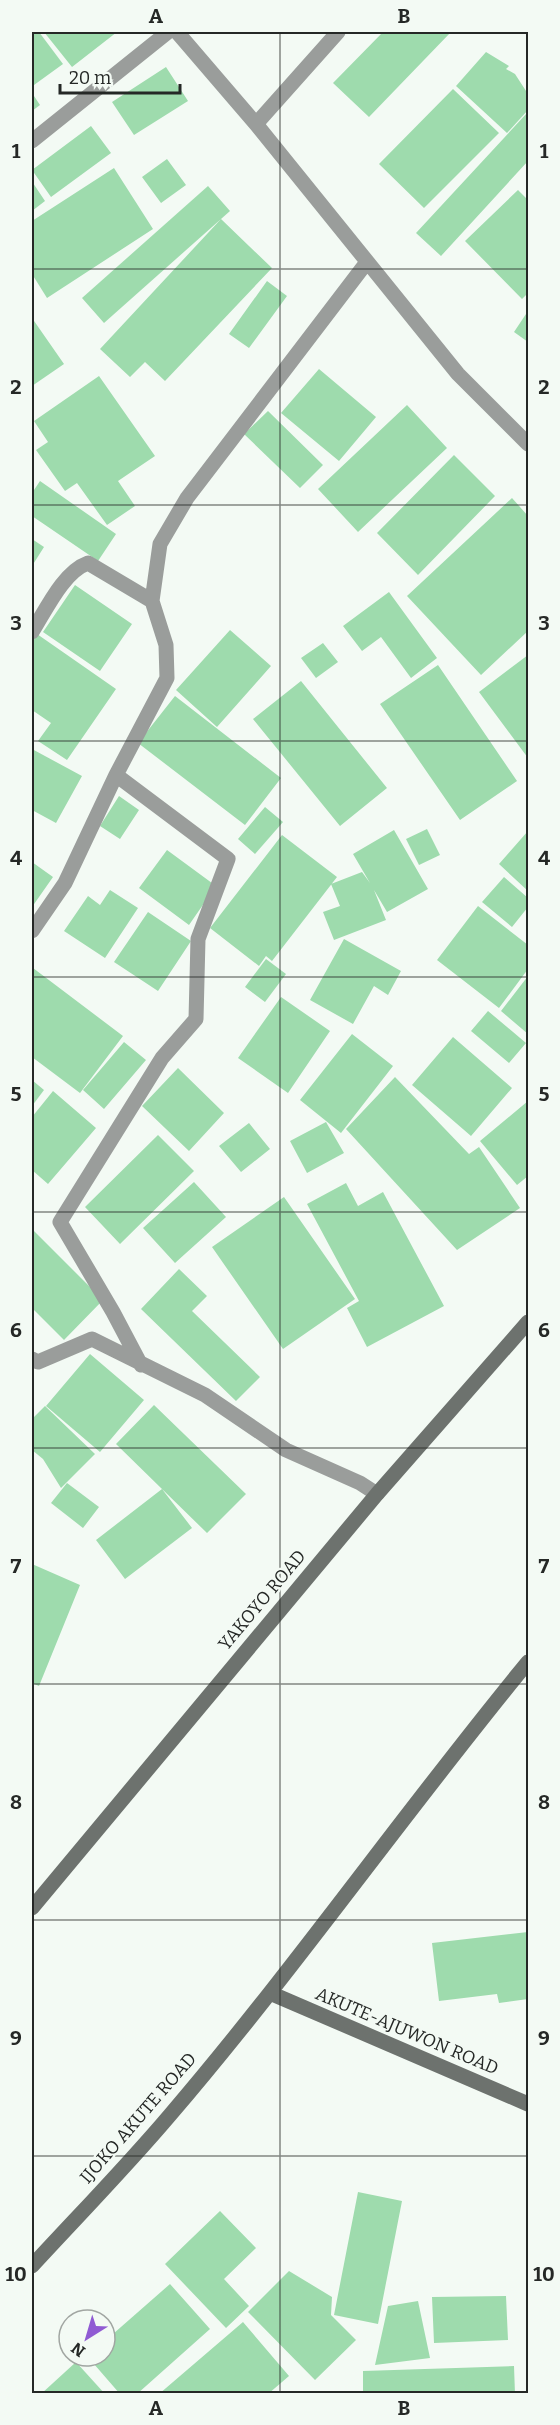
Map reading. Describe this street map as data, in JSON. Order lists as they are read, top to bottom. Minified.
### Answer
{"streets":{"main road":["YAKOYO ROAD","AKUTE-AJUWON ROAD","IJOKO AKUTE ROAD"]},"crossings":[["AKUTE-AJUWON ROAD","IJOKO AKUTE ROAD"]],"scale_bar":"20 m","north":"bottom left","grid":{"columns":["A","B"],"rows":["1","2","3","4","5","6","7","8","9","10"]}}
